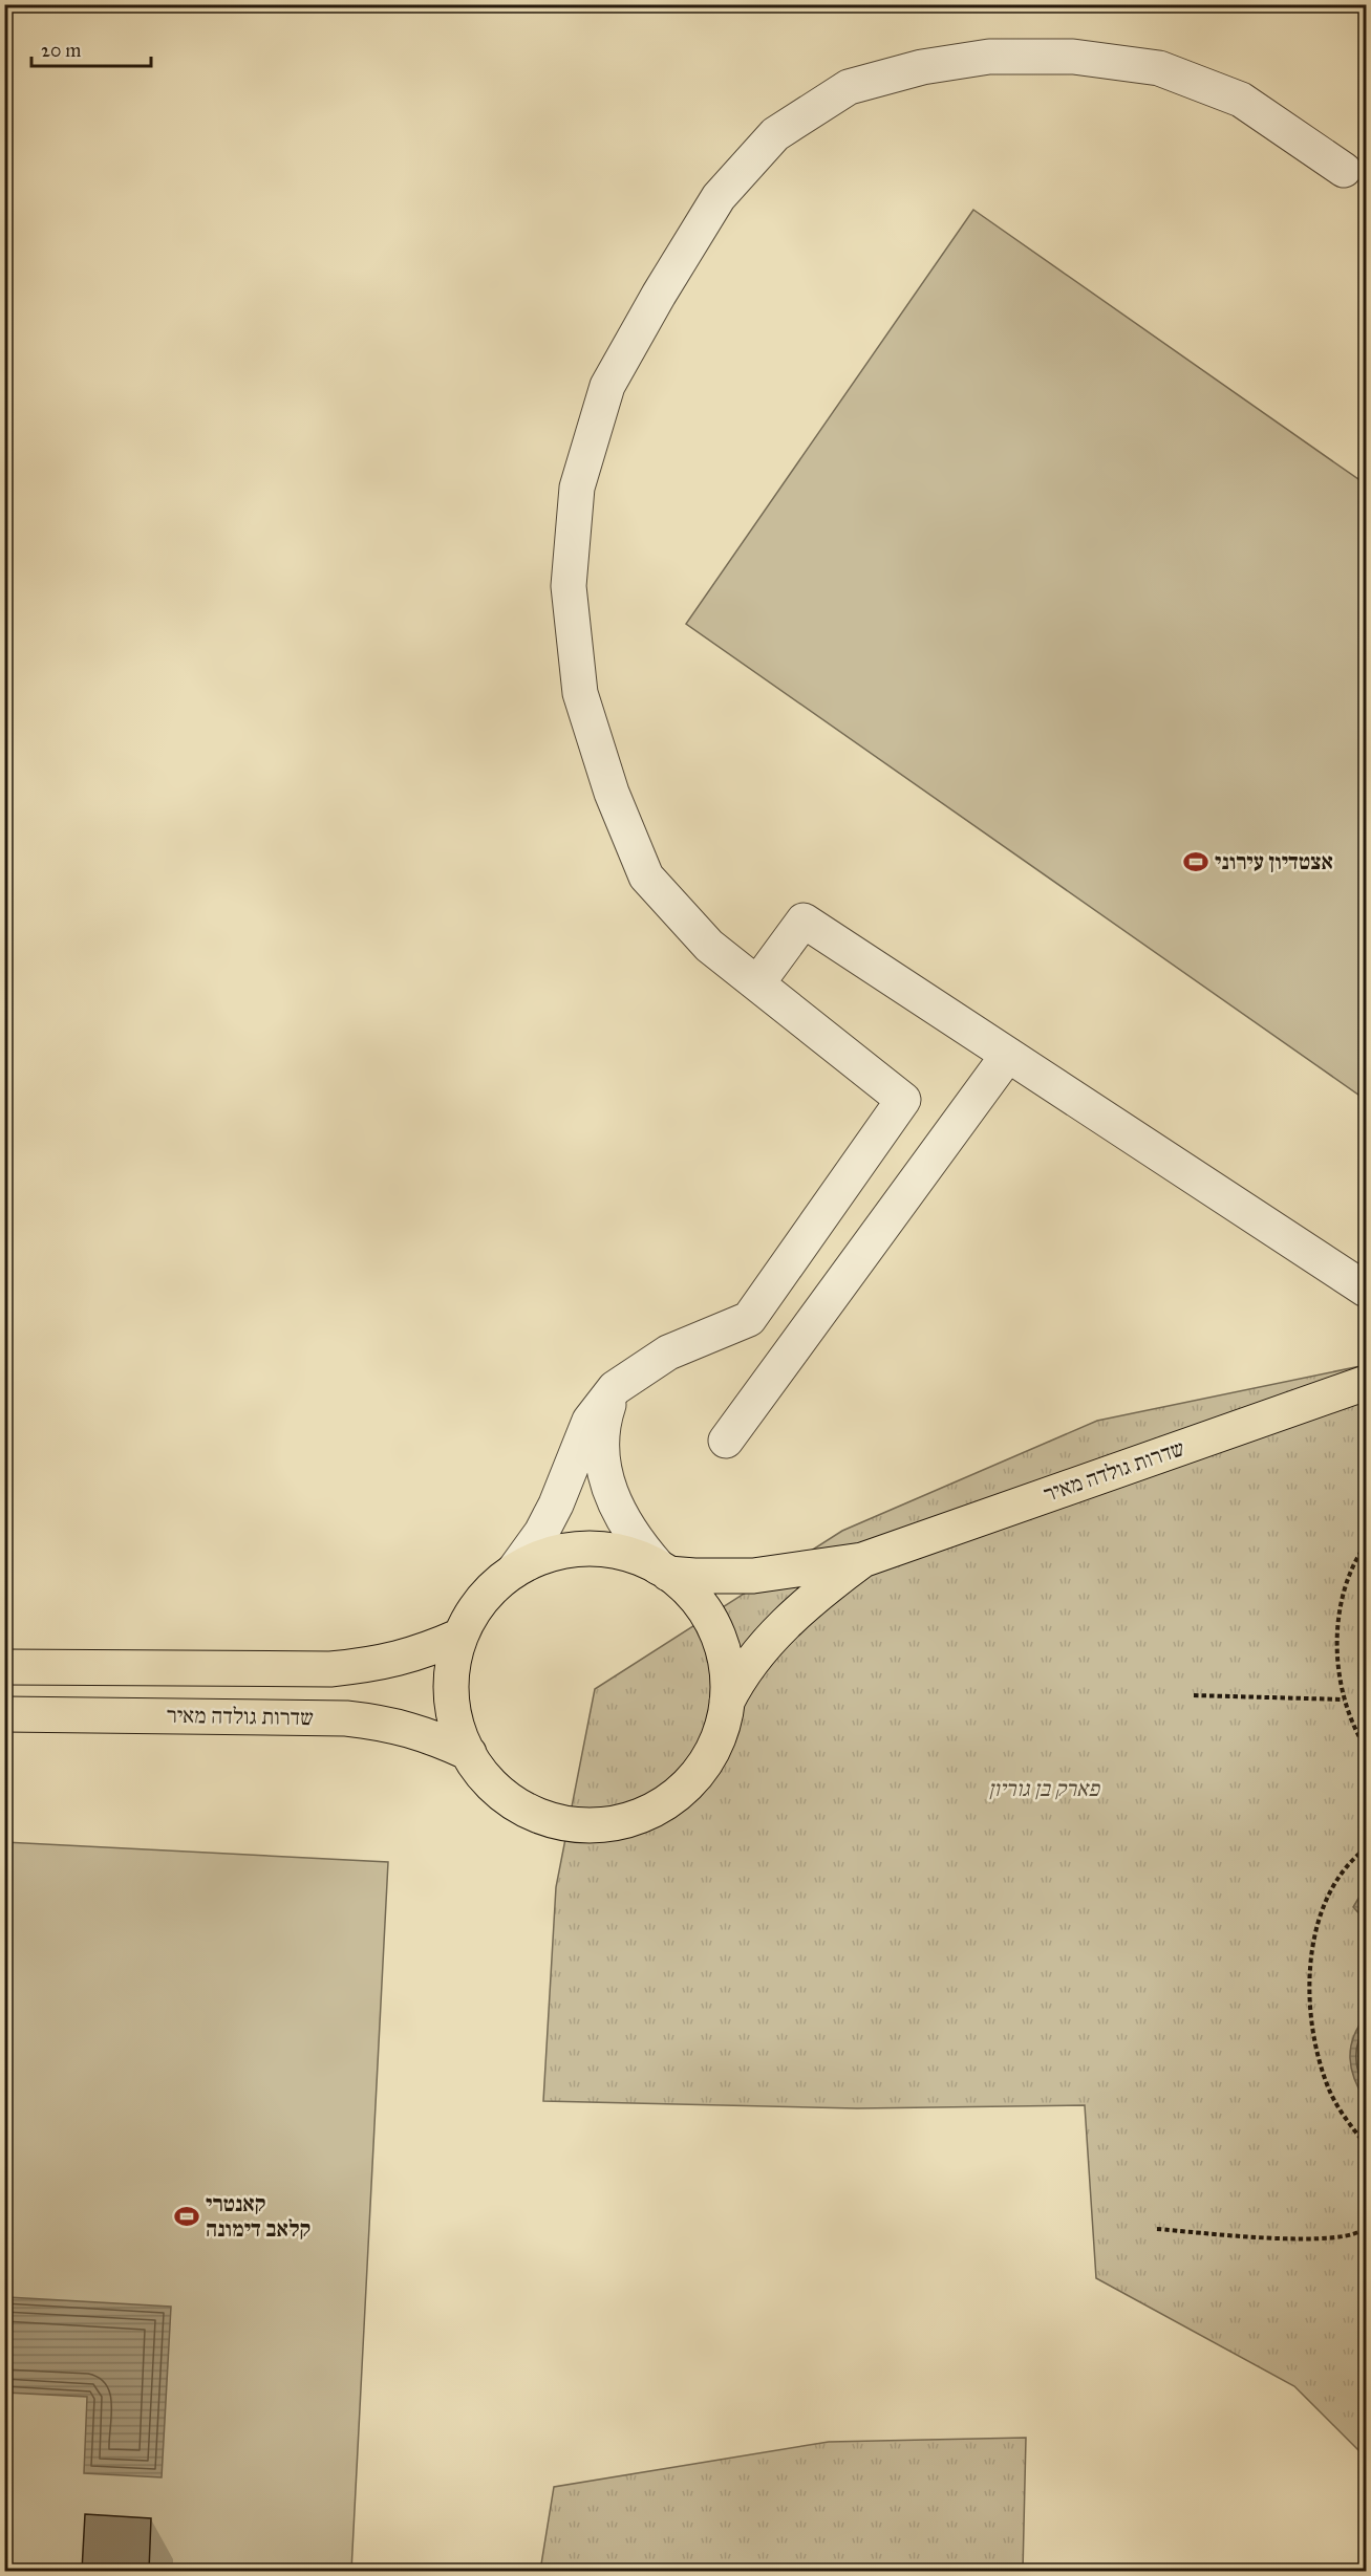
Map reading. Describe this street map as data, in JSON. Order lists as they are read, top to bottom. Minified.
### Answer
{"streets":{"main road":["שדרות גולדה מאיר"]},"parks":["פארק בן גוריון"],"places":{"sports":["אצטדיון עירוני","קאנטרי קלאב דימונה"]},"scale_bar":"20 m"}
